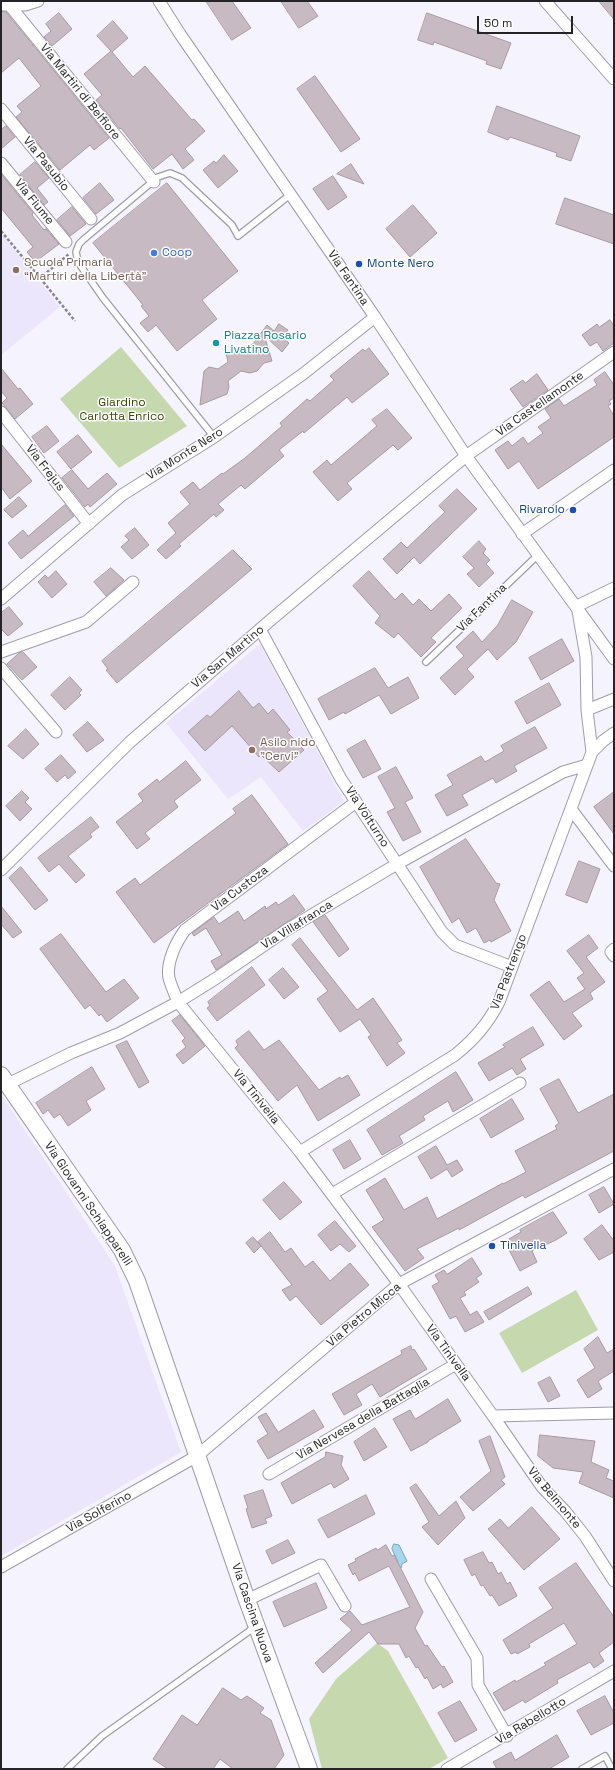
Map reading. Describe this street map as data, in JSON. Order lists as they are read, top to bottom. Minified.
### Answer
{"streets":{"street":["Via Martiri di Belfiore","Via Pasubio","Via Fiume","Via Fantina","Via Castellamonte","Via Monte Nero","Via Frejus","Via San Martino","Via Volturno","Via Custoza","Via Villafranca","Via Pastrengo","Via Tinivella","Via Giovanni Schiapparelli","Via Pietro Micca","Via Nervesa della Battaglia","Via Belmonte","Via Solferino","Via Cascina Nuova","Via Rabellotto"]},"crossings":[["Via Fantina","Via Castellamonte"],["Via Fantina","Via Monte Nero"],["Via Fantina","Via San Martino"],["Via Fantina","Via Pastrengo"],["Via Castellamonte","Via San Martino"],["Via Monte Nero","Via Frejus"],["Via San Martino","Via Volturno"],["Via Volturno","Via Custoza"],["Via Volturno","Via Villafranca"],["Via Volturno","Via Pastrengo"],["Via Custoza","Via Villafranca"],["Via Custoza","Via Tinivella"],["Via Villafranca","Via Pastrengo"],["Via Villafranca","Via Tinivella"],["Via Villafranca","Via Giovanni Schiapparelli"],["Via Pastrengo","Via Tinivella"],["Via Tinivella","Via Pietro Micca"],["Via Tinivella","Via Nervesa della Battaglia"],["Via Tinivella","Via Belmonte"],["Via Giovanni Schiapparelli","Via Pietro Micca"],["Via Giovanni Schiapparelli","Via Solferino"],["Via Giovanni Schiapparelli","Via Cascina Nuova"],["Via Pietro Micca","Via Solferino"],["Via Pietro Micca","Via Cascina Nuova"],["Via Solferino","Via Cascina Nuova"]],"parks":["Giardino Carlotta Enrico"],"places":["Coop","Monte Nero","Scuola Primaria “Martiri della Libertà”","Piazza Rosario Livatino","Rivarolo","Asilo nido \"Cervi\"","Tinivella"],"scale_bar":"50 m"}
